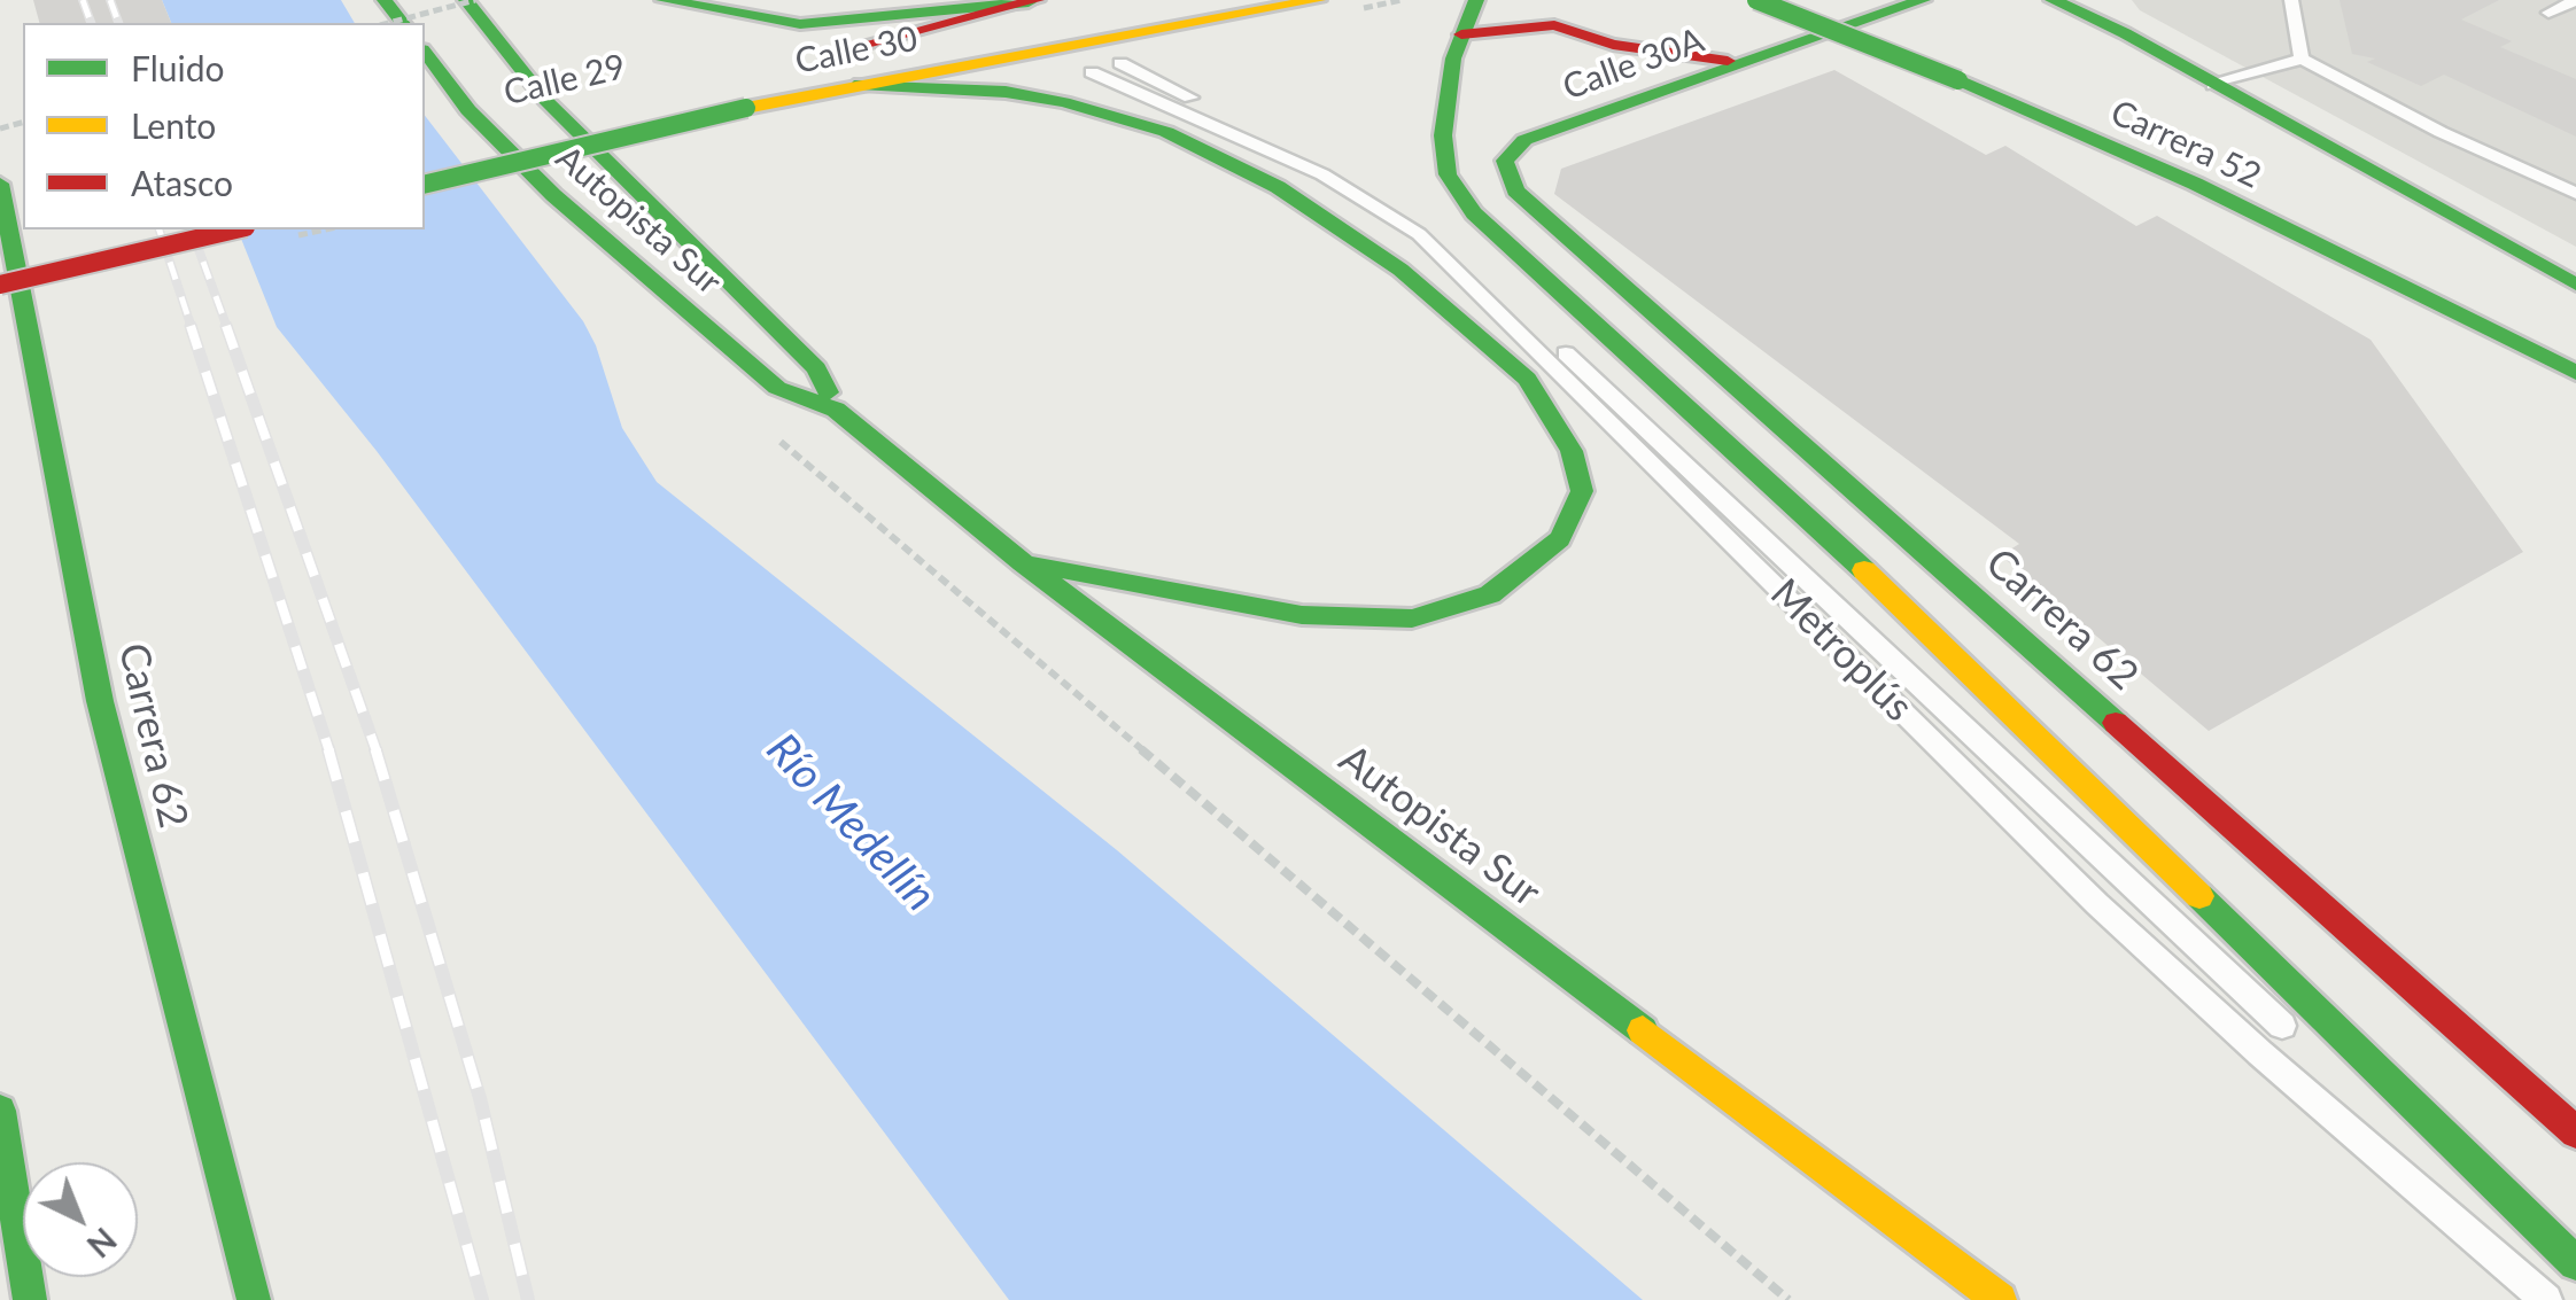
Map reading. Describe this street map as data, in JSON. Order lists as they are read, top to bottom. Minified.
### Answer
{"streets":{"main road":["Calle 30","Calle 30A","Calle 29","Carrera 52","Autopista Sur","Carrera 62"],"lane":["Metroplús"]},"crossings":[["Calle 30","Calle 29"],["Calle 30A","Carrera 62"]],"water":["Río Medellín"],"legend":["Fluido","Lento","Atasco"],"north":"bottom right"}
